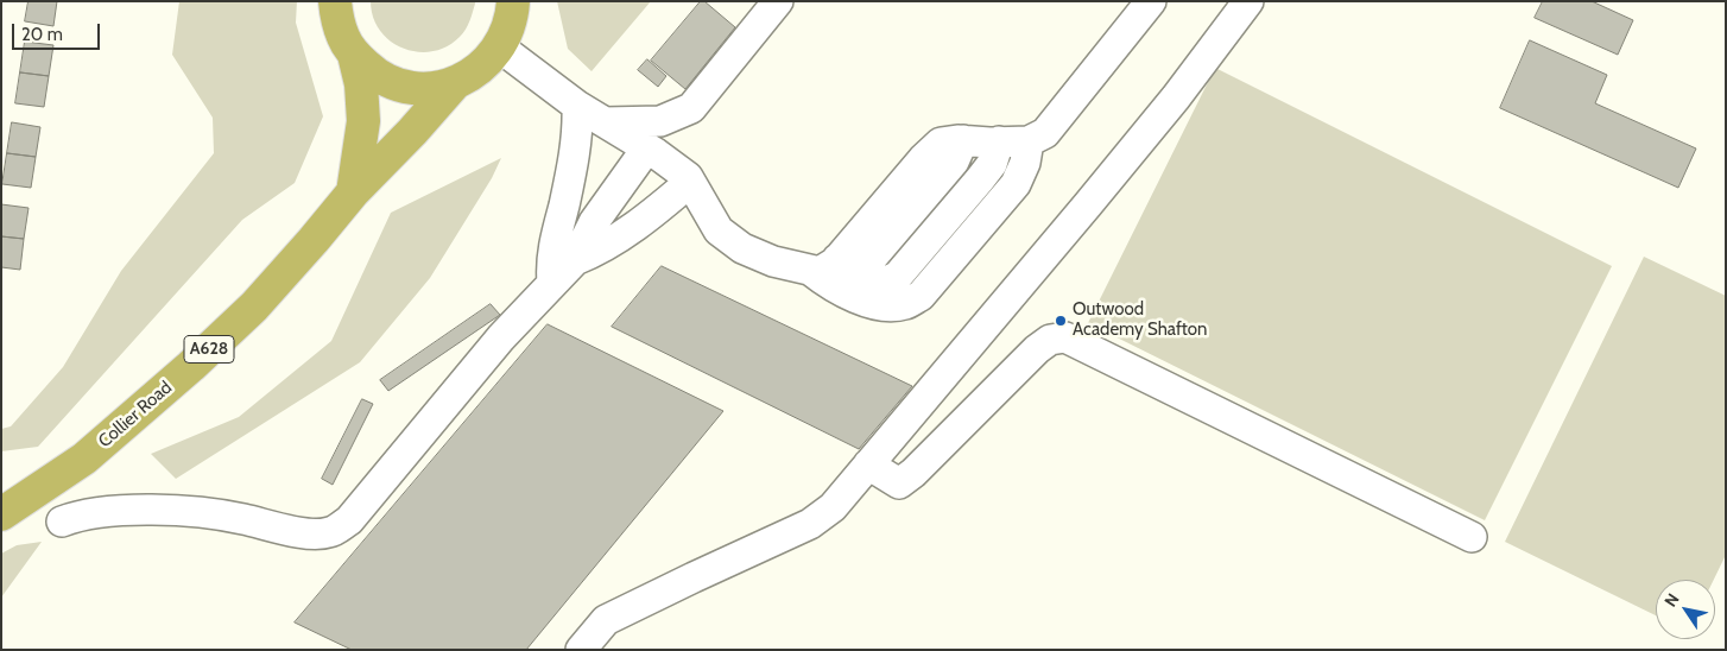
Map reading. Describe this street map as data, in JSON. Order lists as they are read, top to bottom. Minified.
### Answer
{"streets":{"highway":["A628","Collier Road"]},"crossings":[["A628","Collier Road"]],"places":["Outwood Academy Shafton"],"scale_bar":"20 m","north":"top left"}
